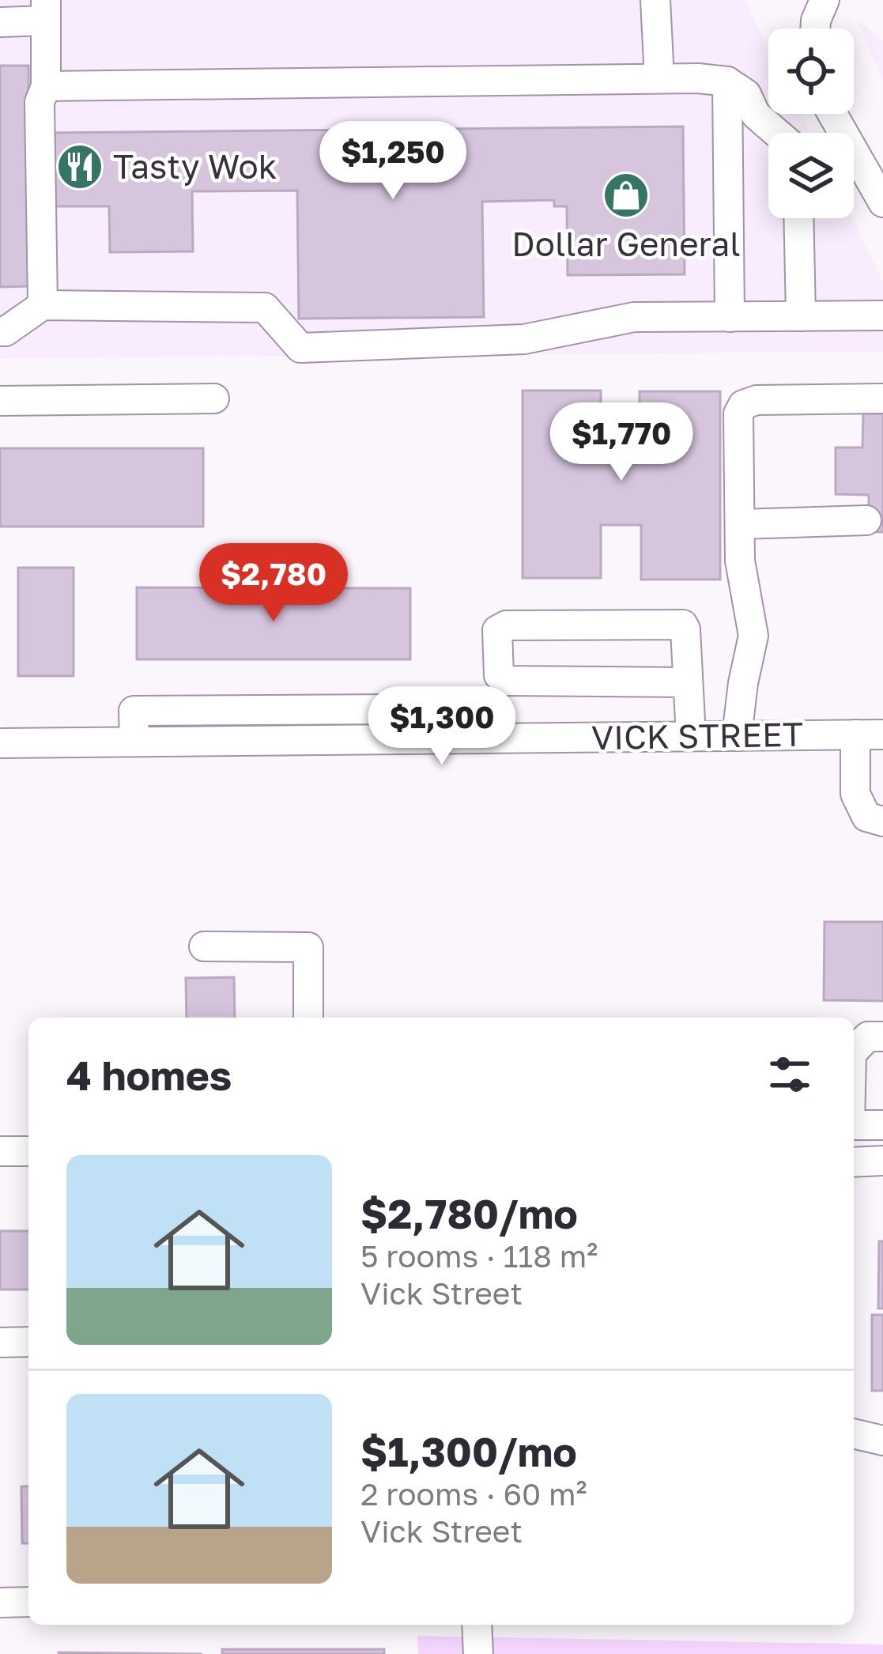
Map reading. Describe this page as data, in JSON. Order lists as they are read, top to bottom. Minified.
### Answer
{"streets":{"street":["VICK STREET"]},"places":{"restaurant":["Tasty Wok"],"shop":["Dollar General"]},"page":{"price":["$1,250","$1,770","$2,780","$1,300"],"heading":"4 homes","list":[{"name":"$2,780/mo","note":"5 rooms · 118 m² · Vick Street"},{"name":"$1,300/mo","note":"2 rooms · 60 m² · Vick Street"}]}}
